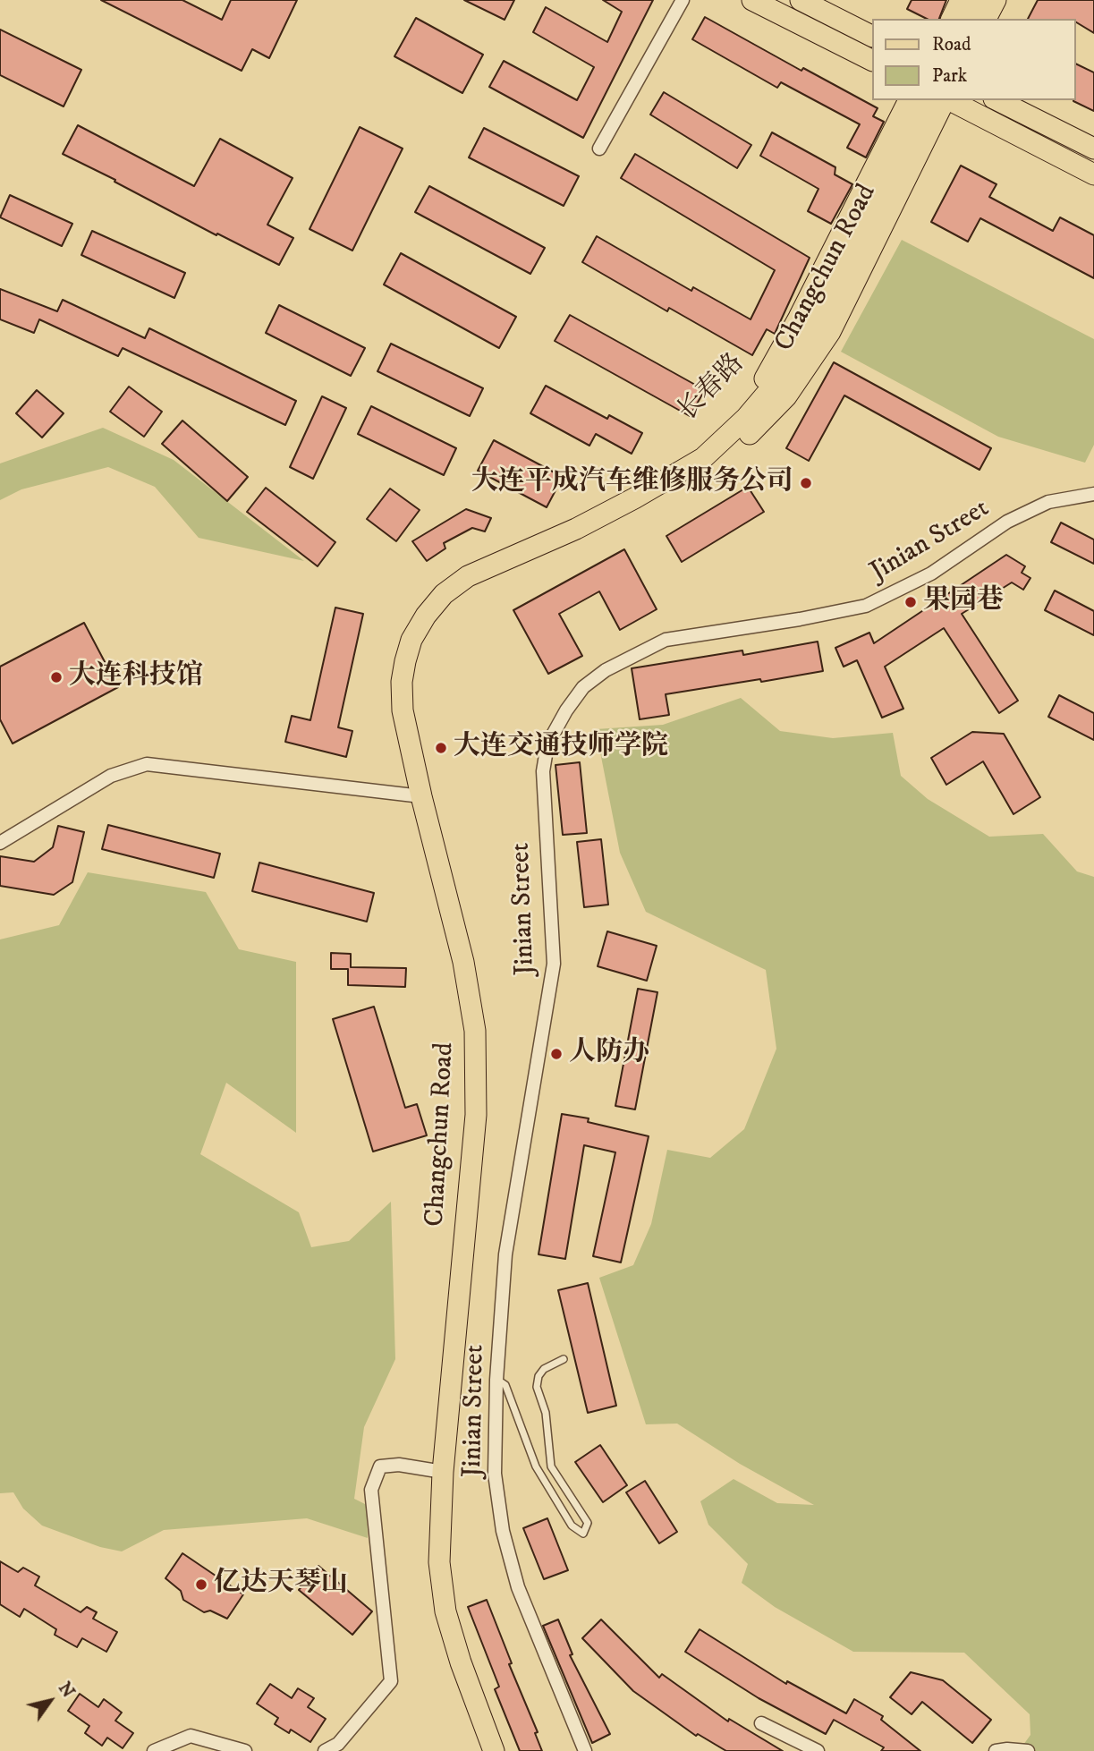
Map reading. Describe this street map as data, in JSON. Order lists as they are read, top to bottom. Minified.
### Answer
{"streets":{"main road":["Changchun Road","长春路"],"street":["Jinian Street"]},"crossings":[["Changchun Road","长春路"]],"places":["大连平成汽车维修服务公司","果园巷","大连科技馆","大连交通技师学院","人防办","亿达天琴山"],"legend":["Road","Park"],"north":"top right"}
